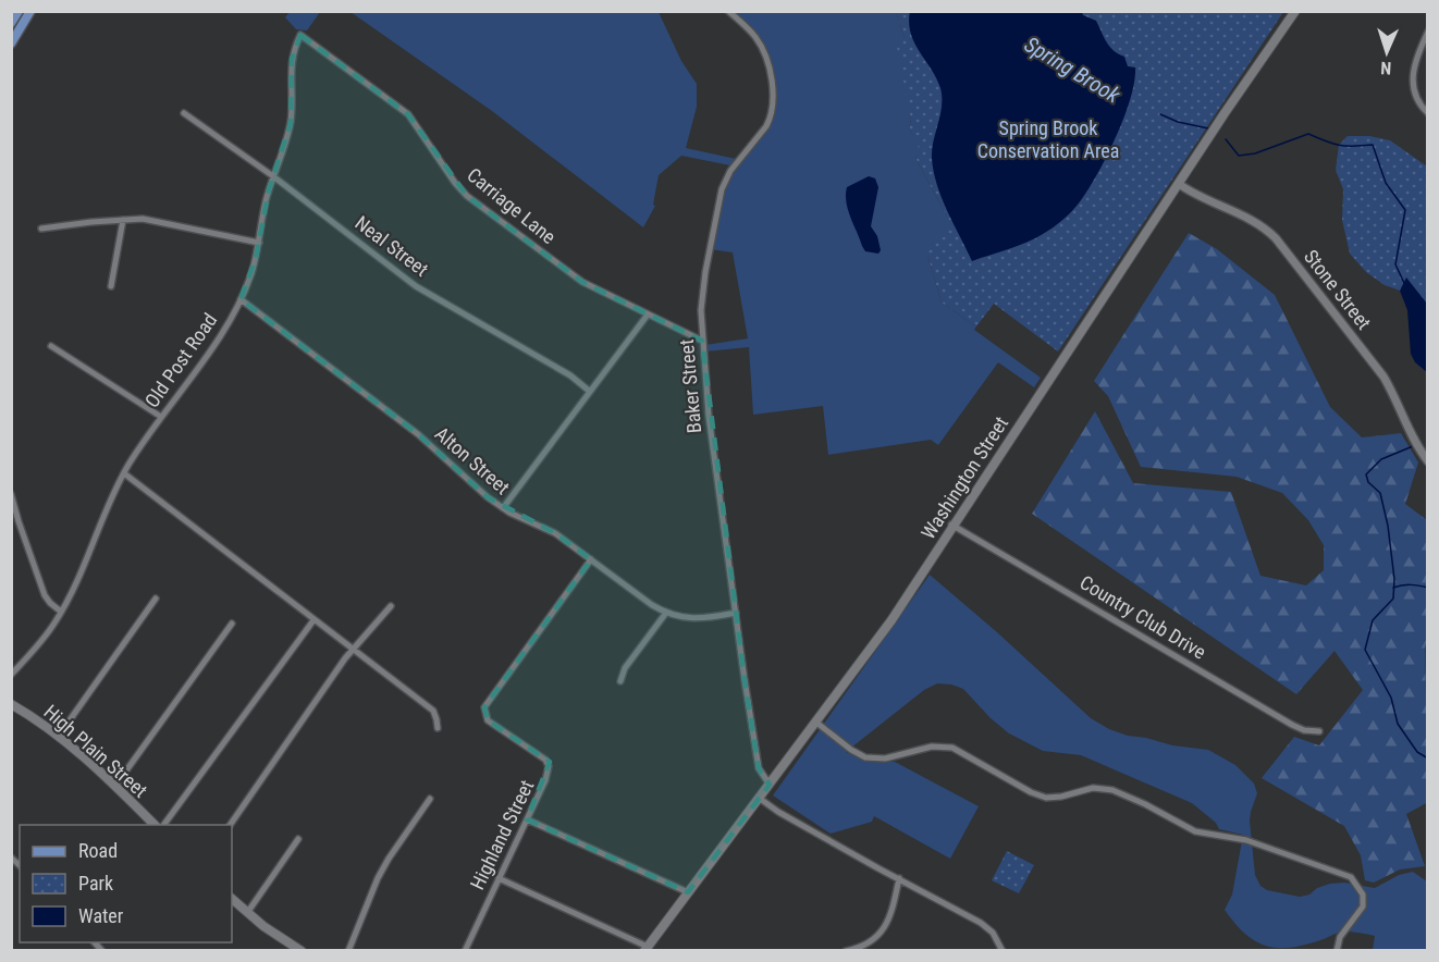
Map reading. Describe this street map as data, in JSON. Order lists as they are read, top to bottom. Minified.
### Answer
{"streets":{"main road":["Washington Street","High Plain Street"],"street":["Carriage Lane","Neal Street","Stone Street","Old Post Road","Baker Street","Alton Street","Country Club Drive","Highland Street"]},"crossings":[["Carriage Lane","Old Post Road"],["Carriage Lane","Baker Street"],["Neal Street","Old Post Road"],["Stone Street","Washington Street"],["Old Post Road","Alton Street"],["Baker Street","Alton Street"],["Baker Street","Washington Street"],["Alton Street","Highland Street"],["Washington Street","Country Club Drive"]],"water":["Spring Brook"],"parks":["Spring Brook Conservation Area"],"legend":["Road","Park","Water"],"north":"bottom"}
